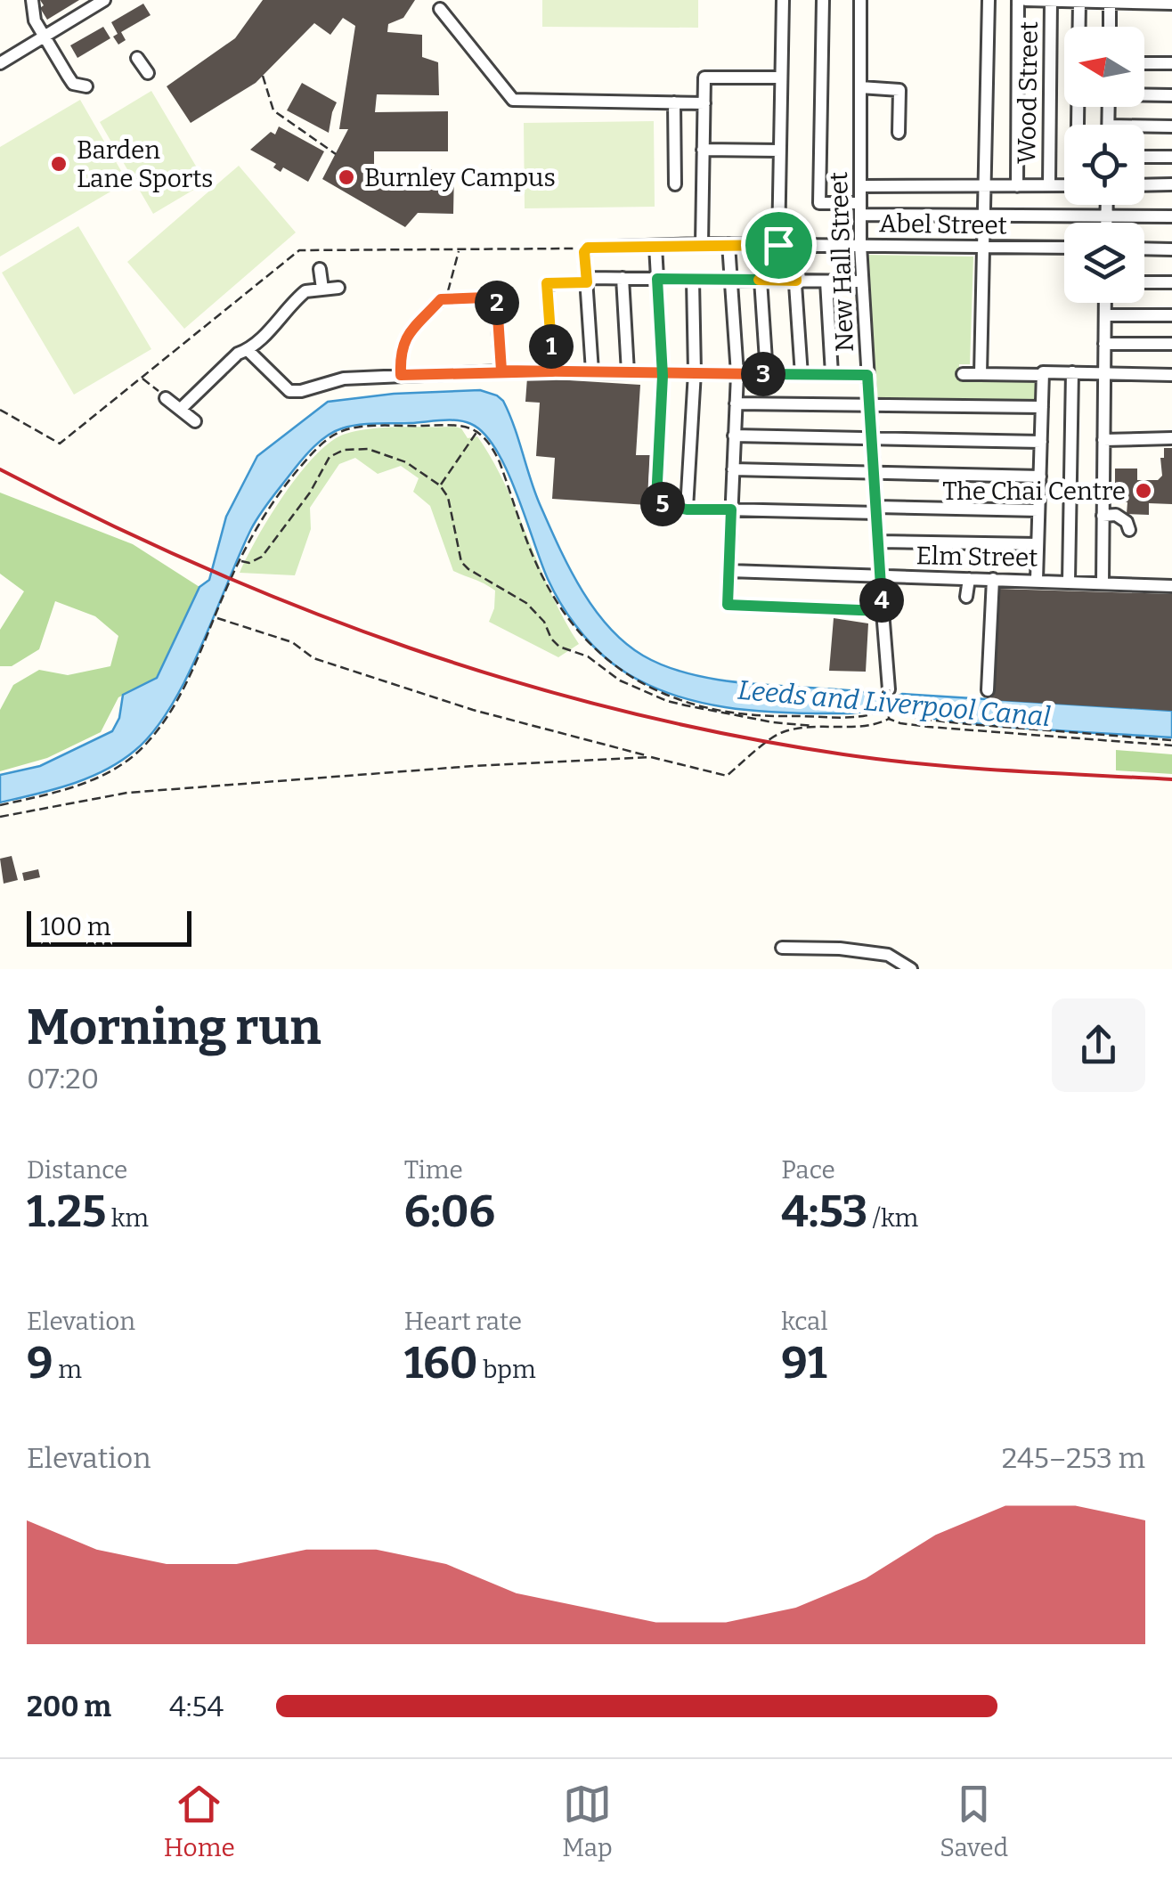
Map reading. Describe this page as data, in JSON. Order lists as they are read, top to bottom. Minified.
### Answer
{"streets":{"street":["Wood Street","Abel Street","New Hall Street","Elm Street"]},"crossings":[["Abel Street","New Hall Street"],["New Hall Street","Elm Street"]],"water":["Leeds and Liverpool Canal"],"places":["Barden Lane Sports","Burnley Campus","The Chai Centre"],"scale_bar":"100 m","north":"left","page":{"pins":["2","1","3","5","4"],"scale":"100 m","heading":["Morning run","07:20"],"stats":[["Distance","1.25 km"],["Time","6:06"],["Pace","4:53 /km"],["Elevation","9 m"],["Heart rate","160 bpm"],["kcal","91"]],"chart":["Elevation","245–253 m"],"list":[{"name":"200 m","note":"4:54"}],"tabs":["Home","Map","Saved"]}}
